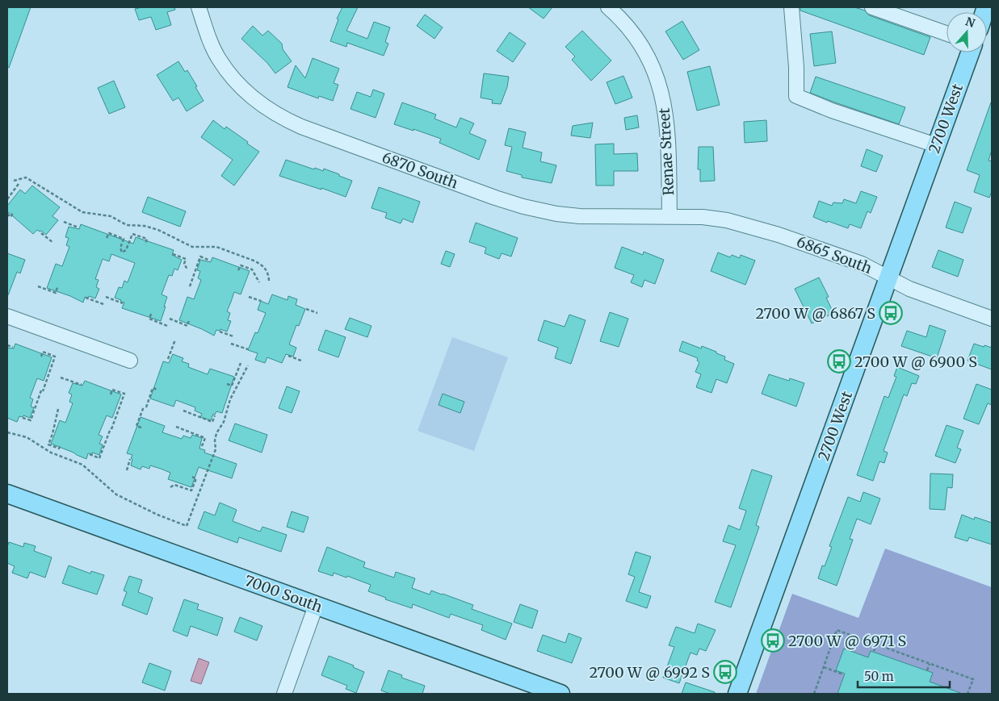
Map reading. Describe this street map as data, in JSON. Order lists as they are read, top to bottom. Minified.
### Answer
{"streets":{"main road":["2700 West","7000 South"],"street":["Renae Street","6870 South","6865 South"]},"crossings":[["2700 West","6865 South"],["Renae Street","6870 South"],["Renae Street","6865 South"],["6870 South","6865 South"]],"places":{"bus stop":["2700 W @ 6867 S","2700 W @ 6900 S","2700 W @ 6971 S","2700 W @ 6992 S"]},"scale_bar":"50 m","north":"top"}
